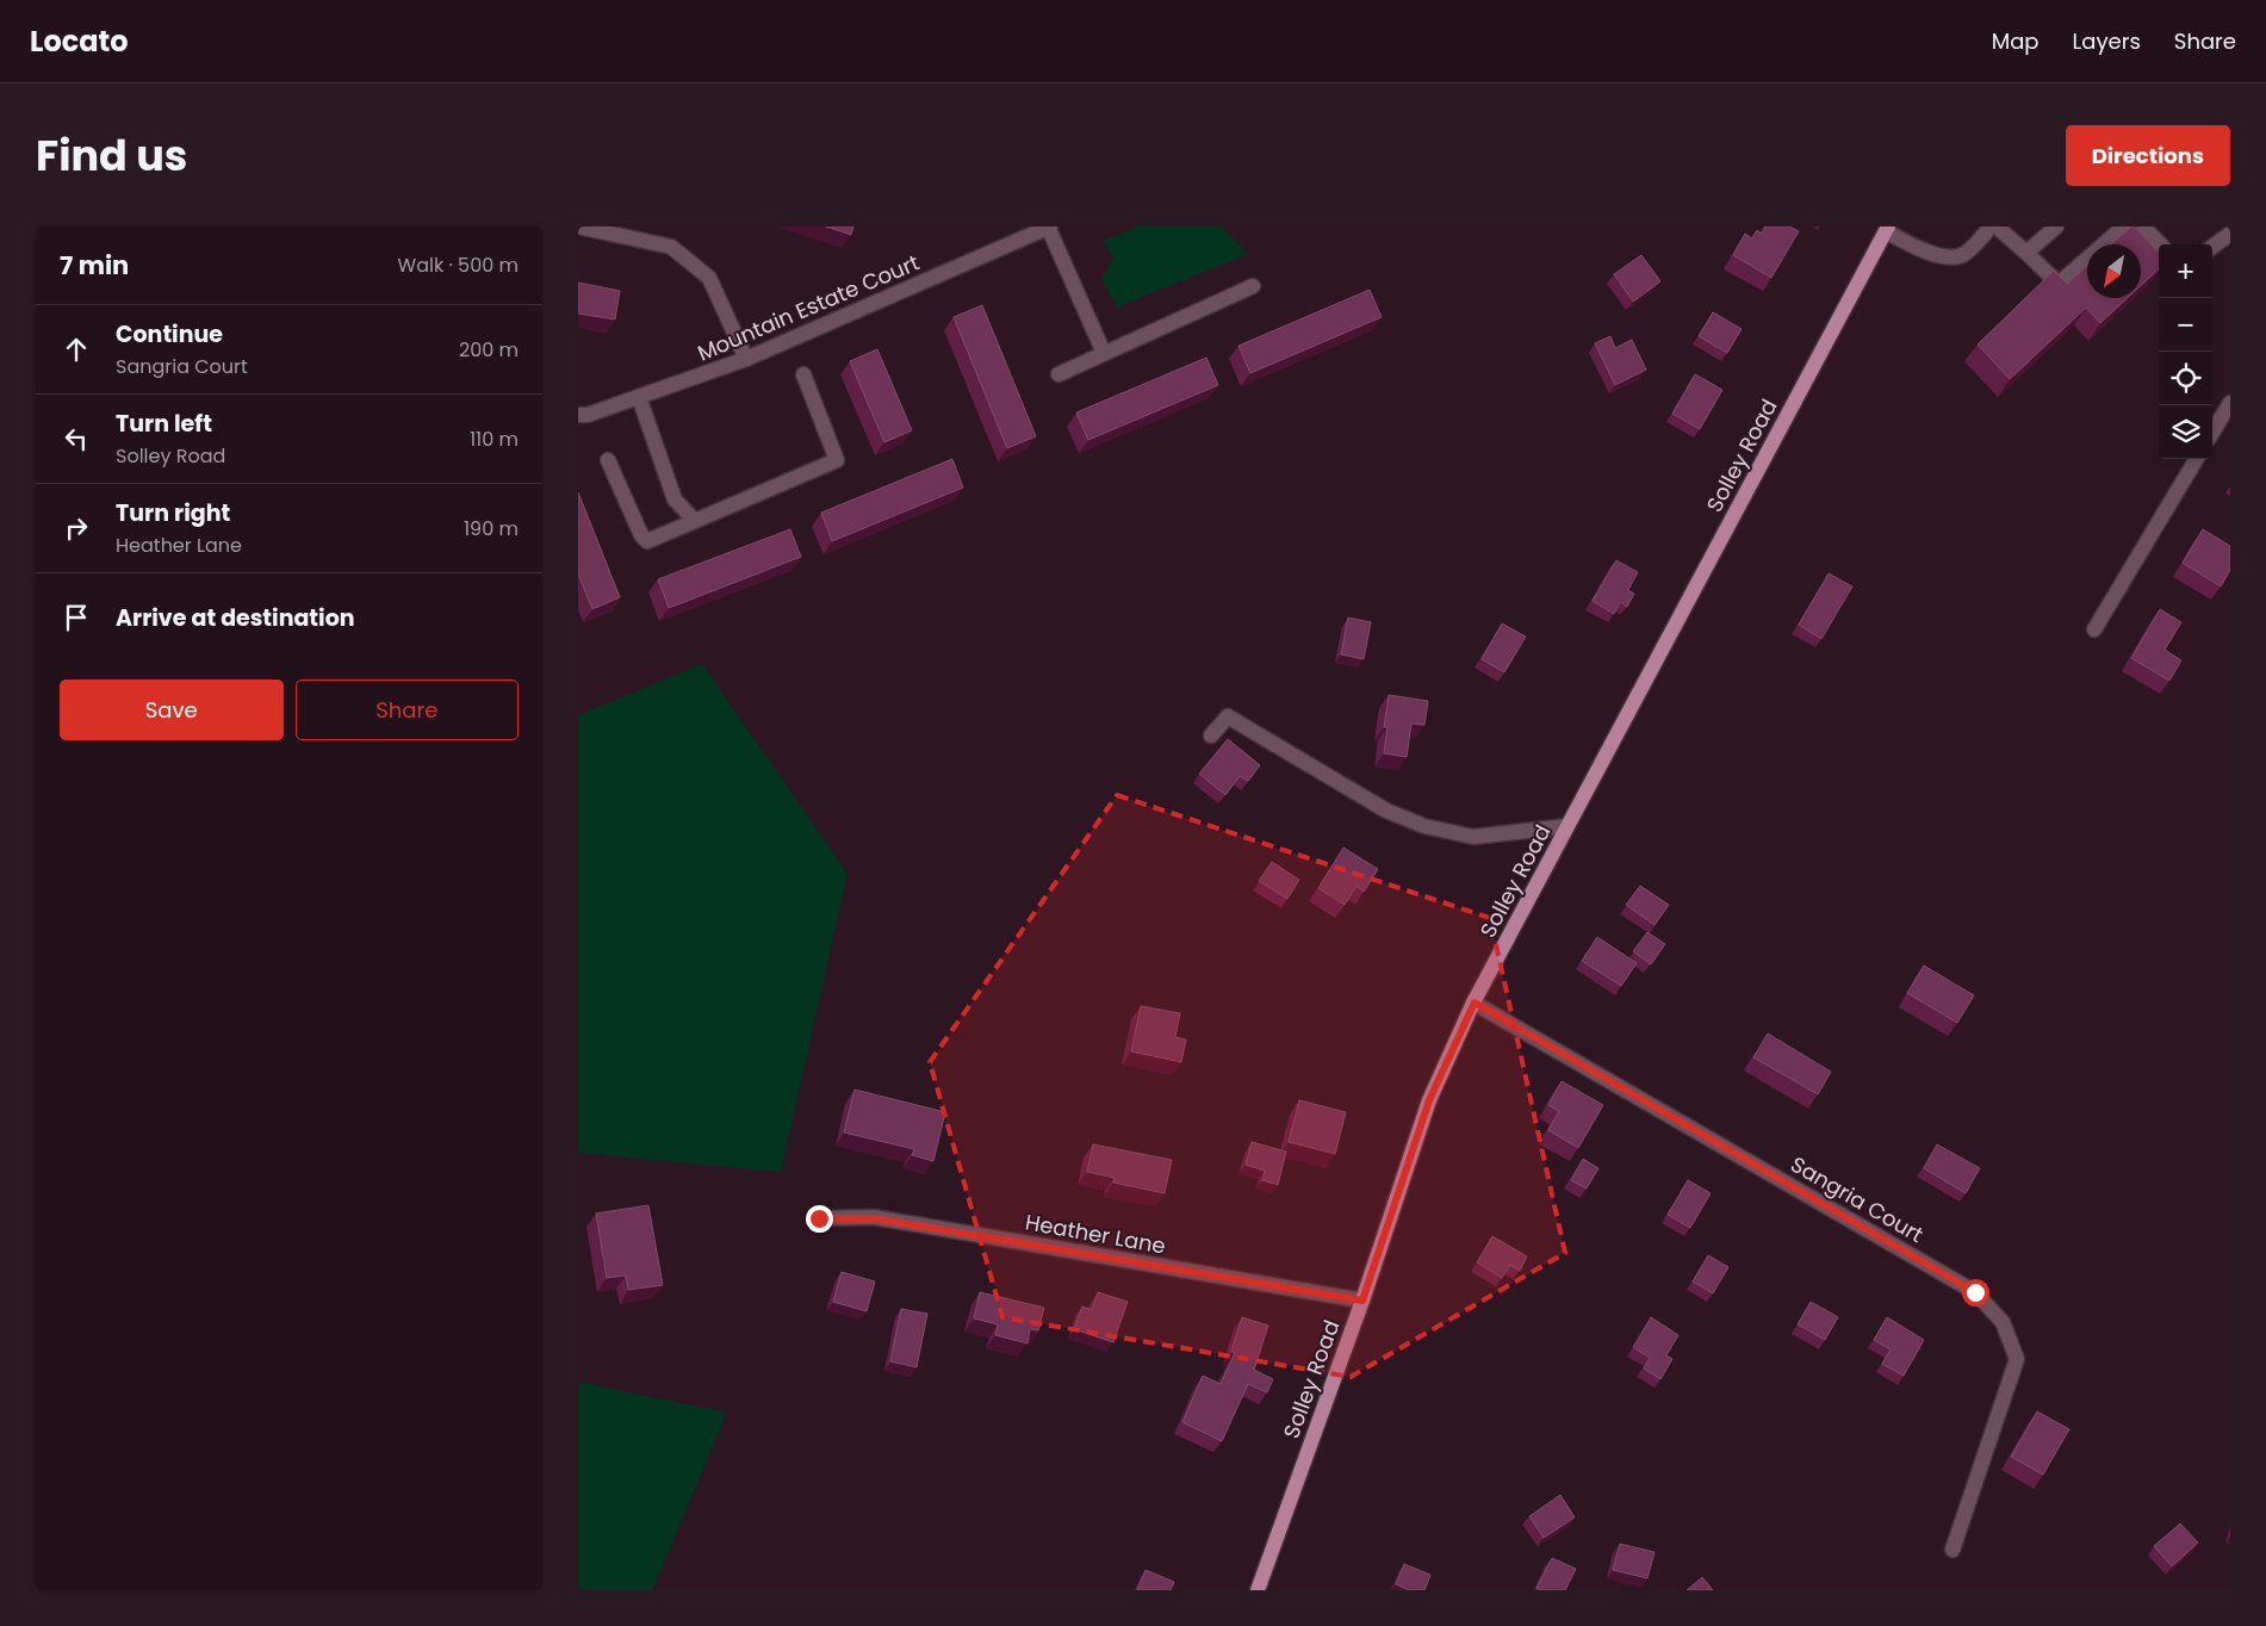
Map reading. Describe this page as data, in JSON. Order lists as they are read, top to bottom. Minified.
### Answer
{"streets":{"main road":["Solley Road"],"street":["Mountain Estate Court","Sangria Court","Heather Lane"]},"crossings":[["Solley Road","Sangria Court"],["Solley Road","Heather Lane"]],"north":"bottom left","page":{"header":"Locato","nav":["Map","Layers","Share"],"title":"Find us","buttons":["Directions",["Save","Share"]],"heading":["7 min","Walk · 500 m"],"map_buttons":["+","−"],"list":[["Continue","Sangria Court","200 m"],["Turn left","Solley Road","110 m"],["Turn right","Heather Lane","190 m"],"Arrive at destination"]}}
